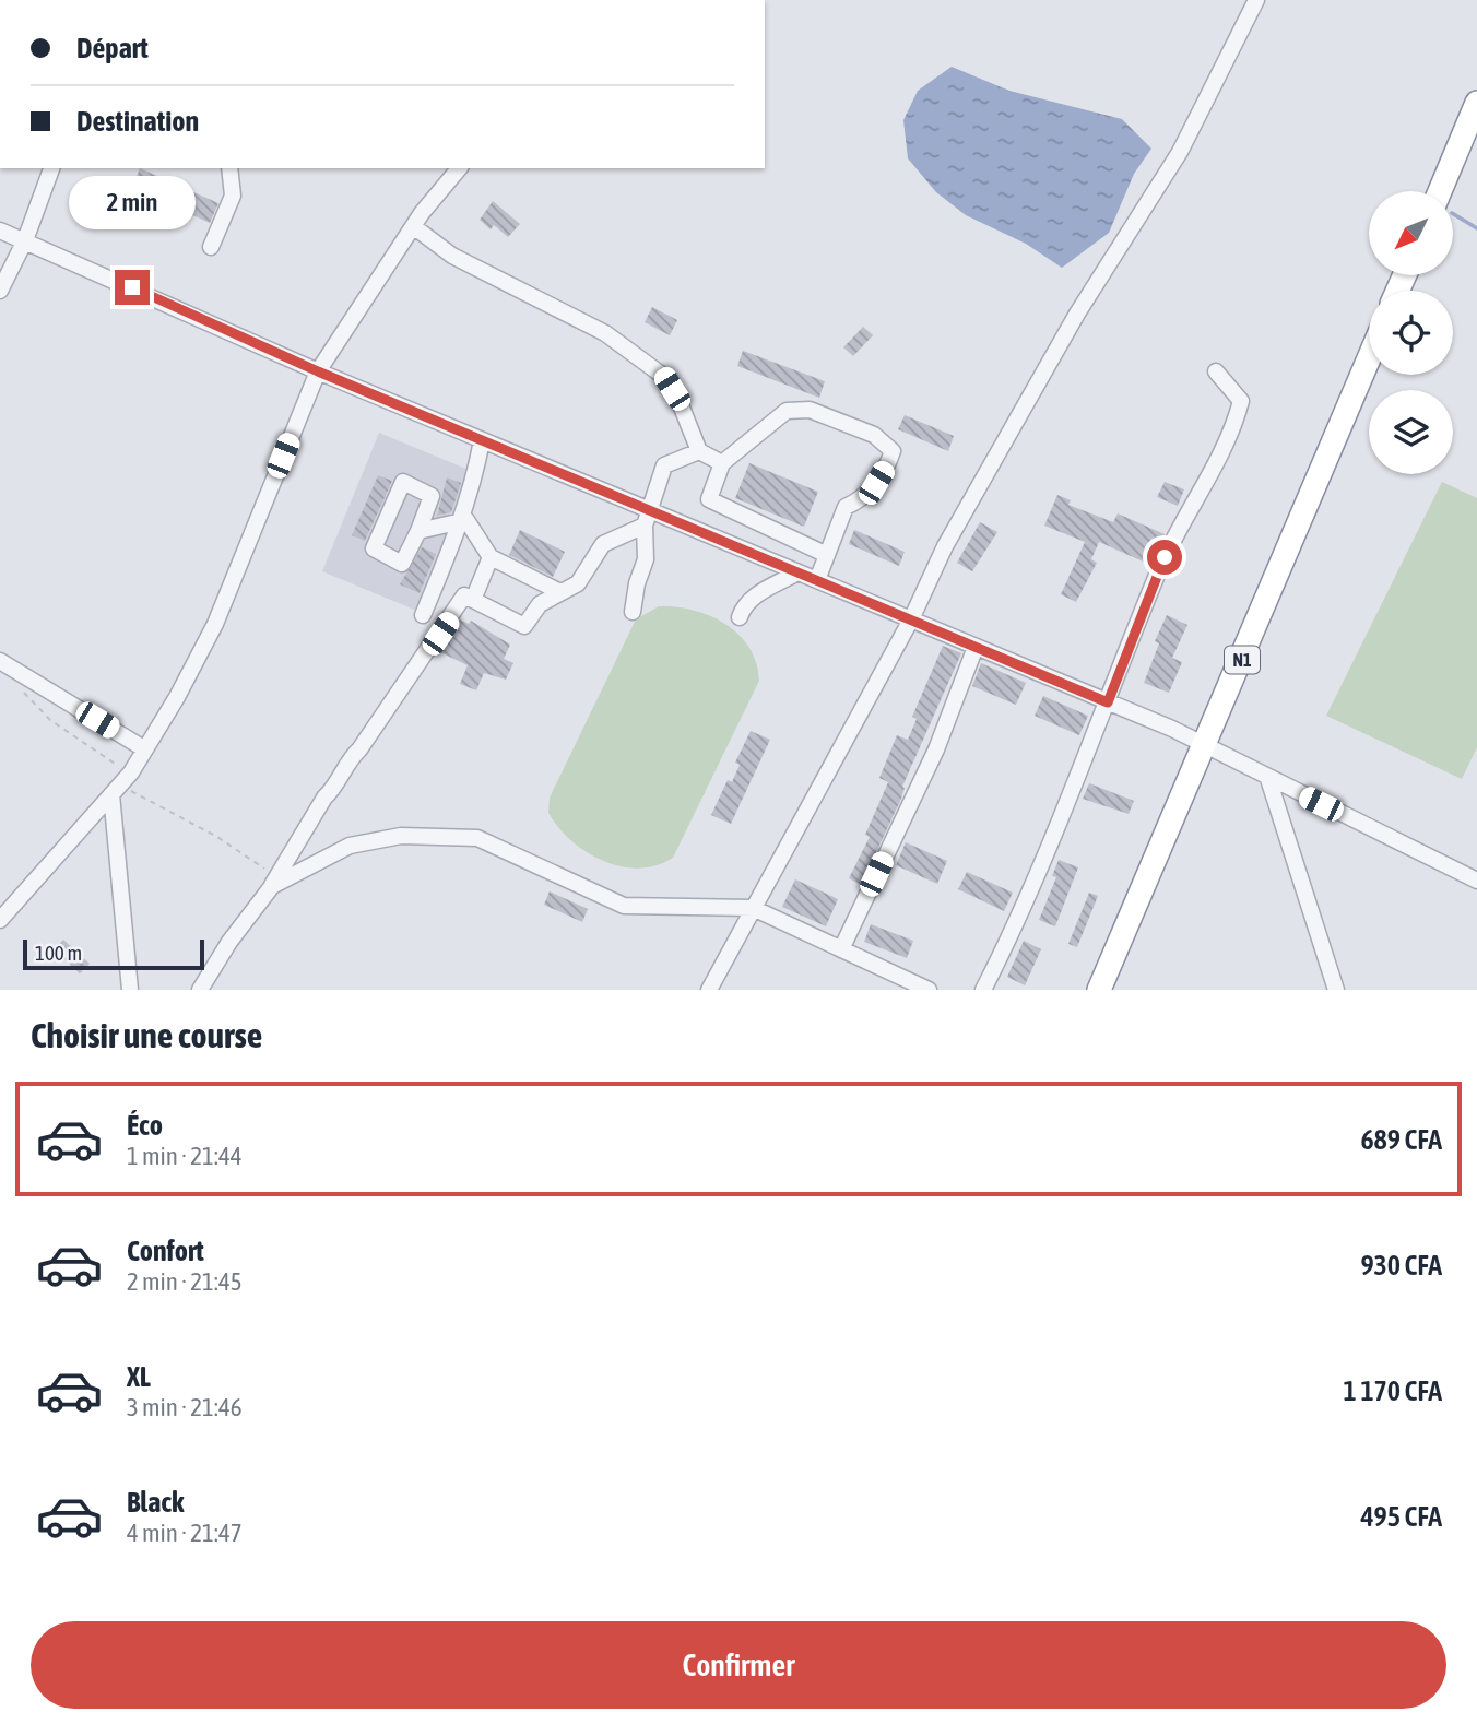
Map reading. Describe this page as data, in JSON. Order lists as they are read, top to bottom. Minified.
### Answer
{"streets":{"highway":["N1"]},"scale_bar":"100 m","north":"bottom left","page":{"banner":["Départ","Destination"],"bubble":"2 min","scale":"100 m","heading":"Choisir une course","list":[{"name":"Éco","note":"1 min · 21:44","value":"689 CFA"},{"name":"Confort","note":"2 min · 21:45","value":"930 CFA"},{"name":"XL","note":"3 min · 21:46","value":"1 170 CFA"},{"name":"Black","note":"4 min · 21:47","value":"495 CFA"}],"buttons":"Confirmer"}}
